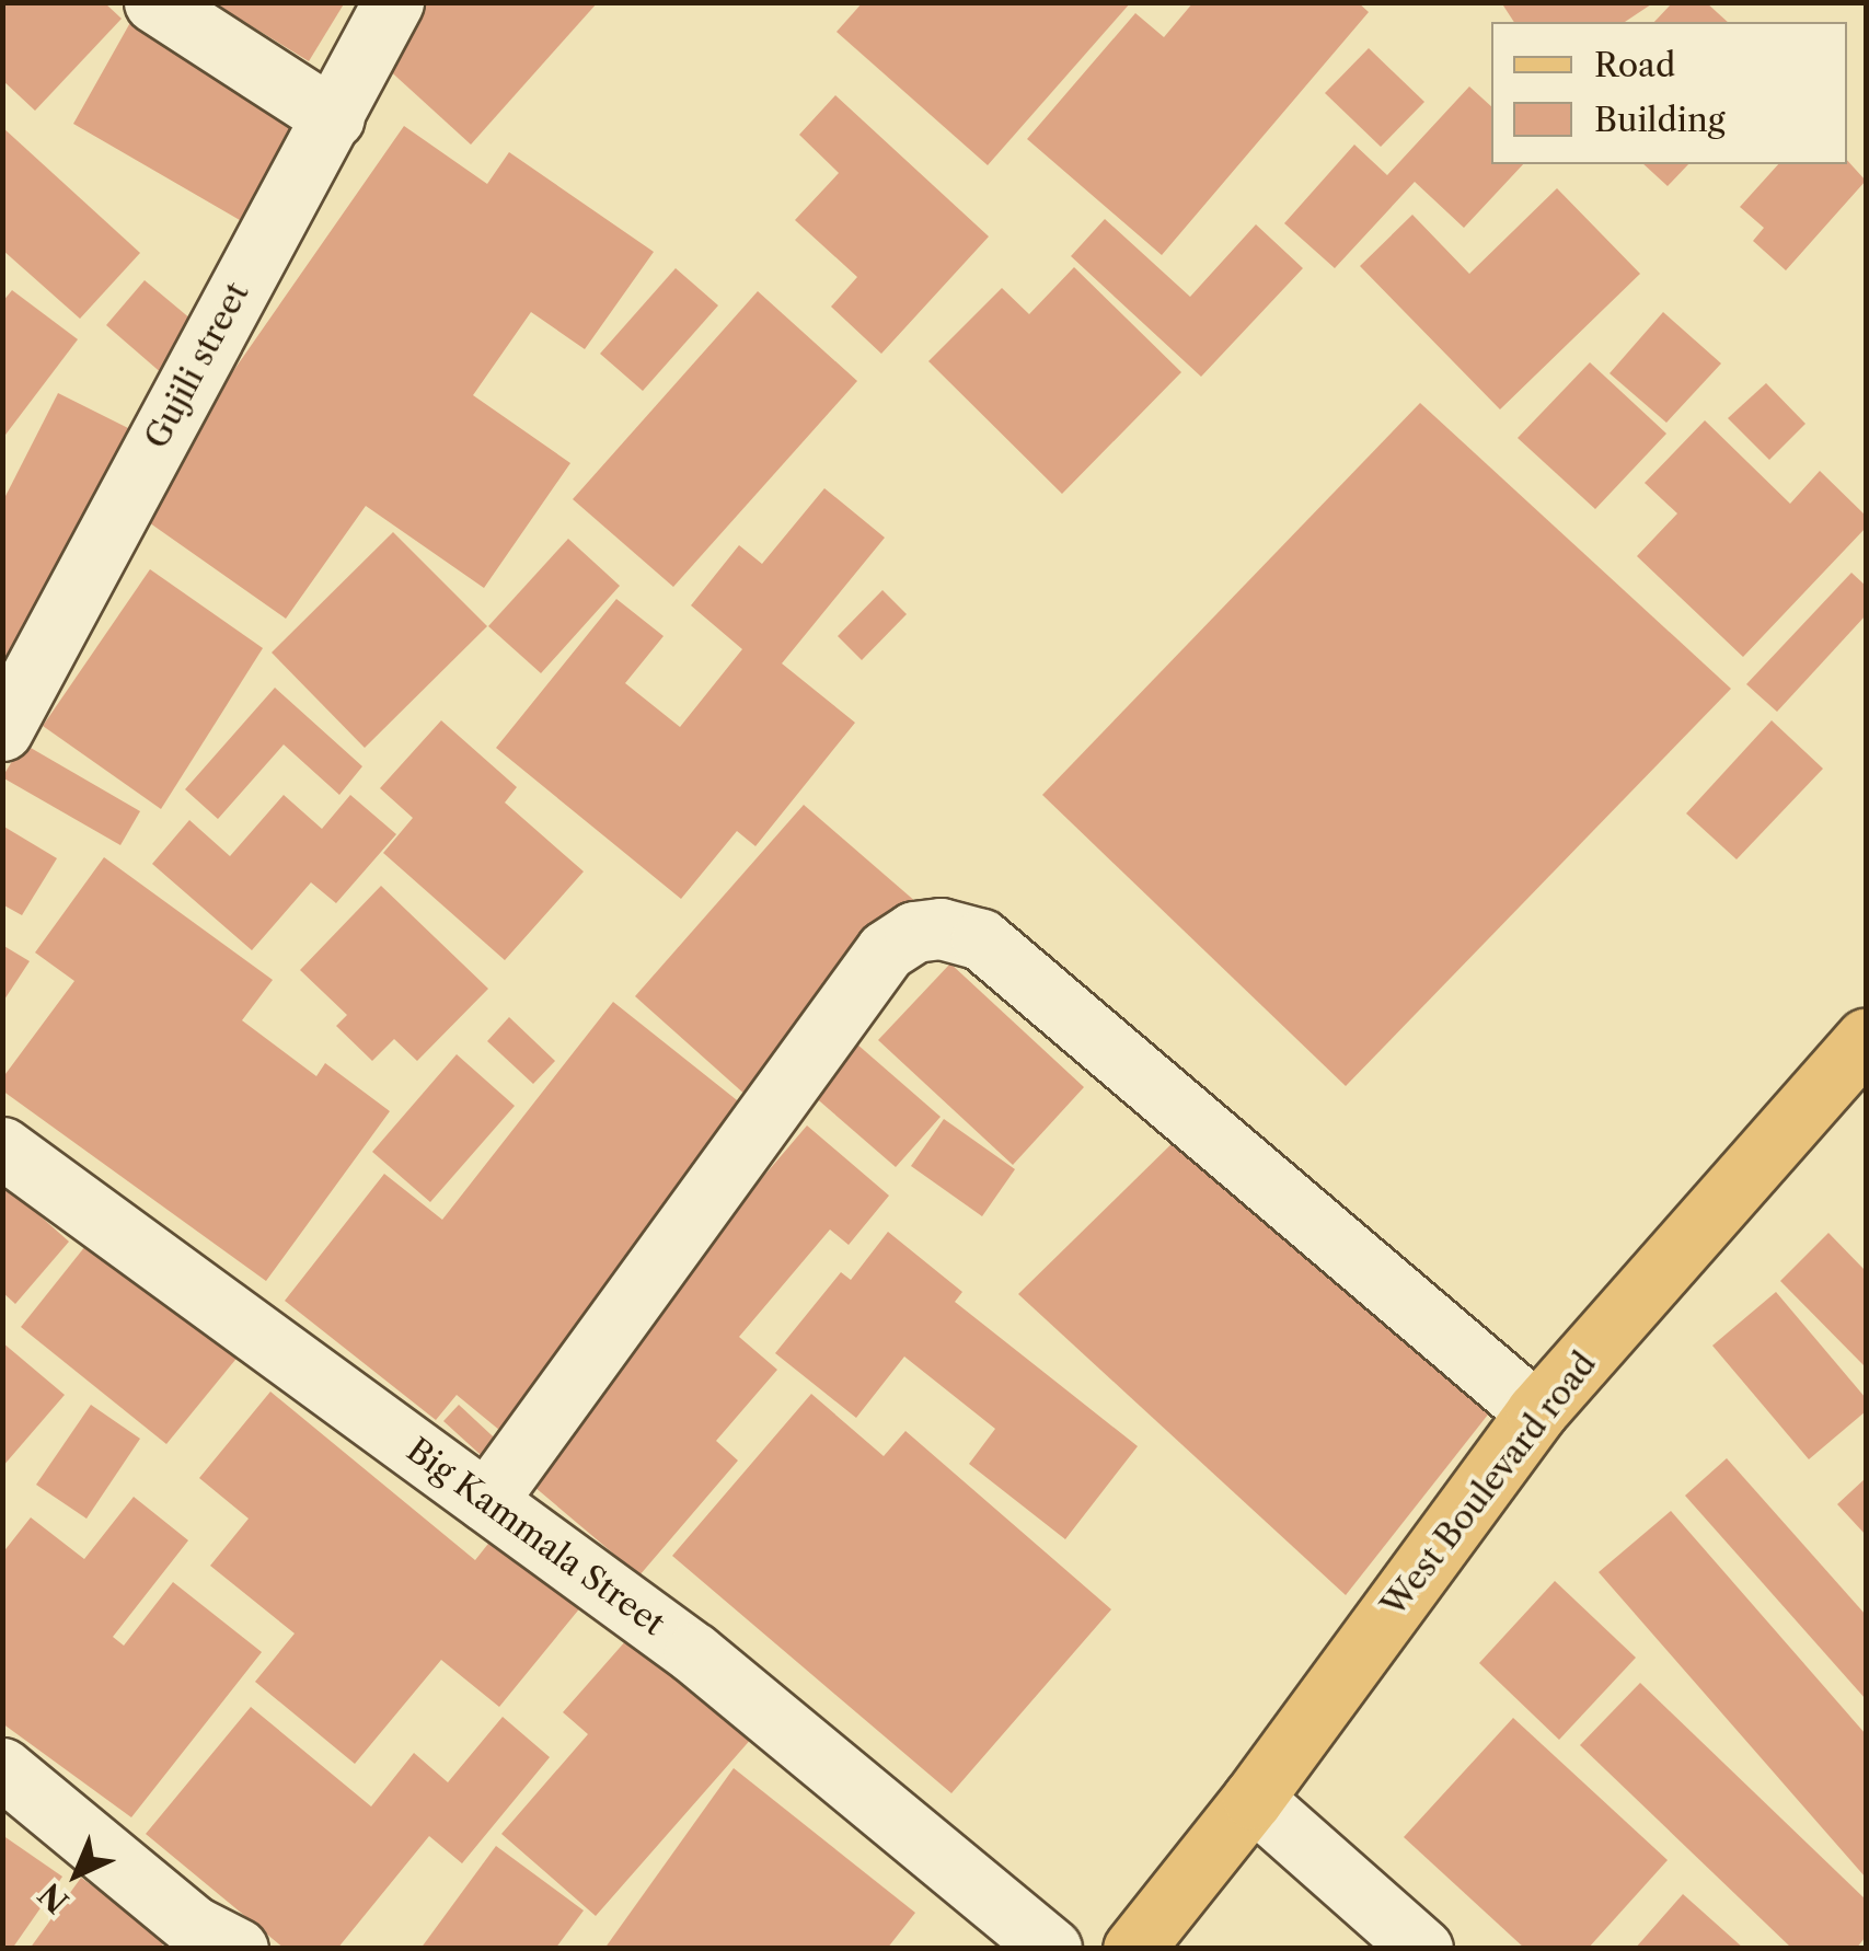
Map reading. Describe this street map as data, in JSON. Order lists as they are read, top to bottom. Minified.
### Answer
{"streets":{"main road":["West Boulevard road"],"street":["Gujili street","Big Kammala Street"]},"legend":["Road","Building"],"north":"bottom left"}
